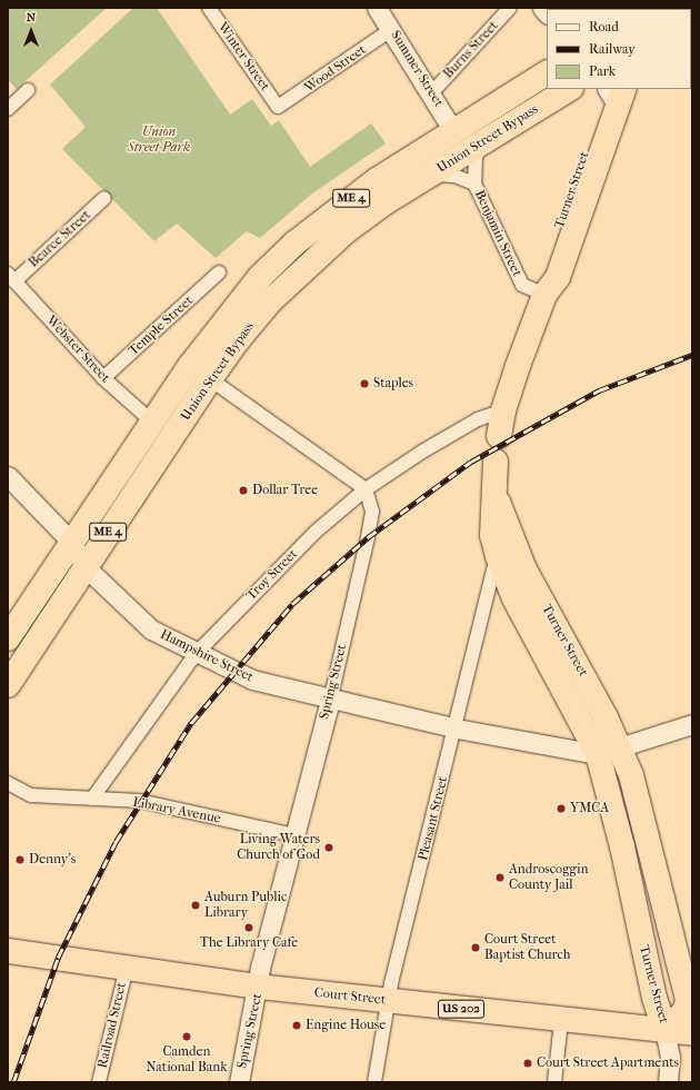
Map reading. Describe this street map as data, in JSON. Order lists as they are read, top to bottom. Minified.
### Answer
{"streets":{"highway":["Union Street Bypass","Turner Street","ME 4","Court Street","US 202"],"street":["Burns Street","Winter Street","Wood Street","Summer Street","Benjamin Street","Bearce Street","Temple Street","Webster Street","Troy Street","Hampshire Street","Spring Street","Library Avenue","Pleasant Street","Railroad Street"]},"crossings":[["Burns Street","Summer Street"],["Winter Street","Wood Street"],["Wood Street","Summer Street"],["Summer Street","Union Street Bypass"],["Union Street Bypass","Benjamin Street"],["Union Street Bypass","Webster Street"],["Union Street Bypass","Hampshire Street"],["Turner Street","Benjamin Street"],["Turner Street","Troy Street"],["Turner Street","Hampshire Street"],["Turner Street","Pleasant Street"],["Turner Street","Court Street"],["Bearce Street","Webster Street"],["Temple Street","Webster Street"],["Troy Street","Hampshire Street"],["Troy Street","Spring Street"],["Troy Street","Library Avenue"],["Hampshire Street","Spring Street"],["Hampshire Street","Pleasant Street"],["Spring Street","Library Avenue"],["Spring Street","Court Street"],["Pleasant Street","Court Street"],["Court Street","Railroad Street"]],"parks":["Union Street Park"],"places":["Staples","Dollar Tree","YMCA","Living Waters Church of God","Denny's","Androscoggin County Jail","Auburn Public Library","The Library Cafe","Court Street Baptist Church","Engine House","Camden National Bank","Court Street Apartments"],"legend":["Road","Railway","Park"],"north":"top"}
